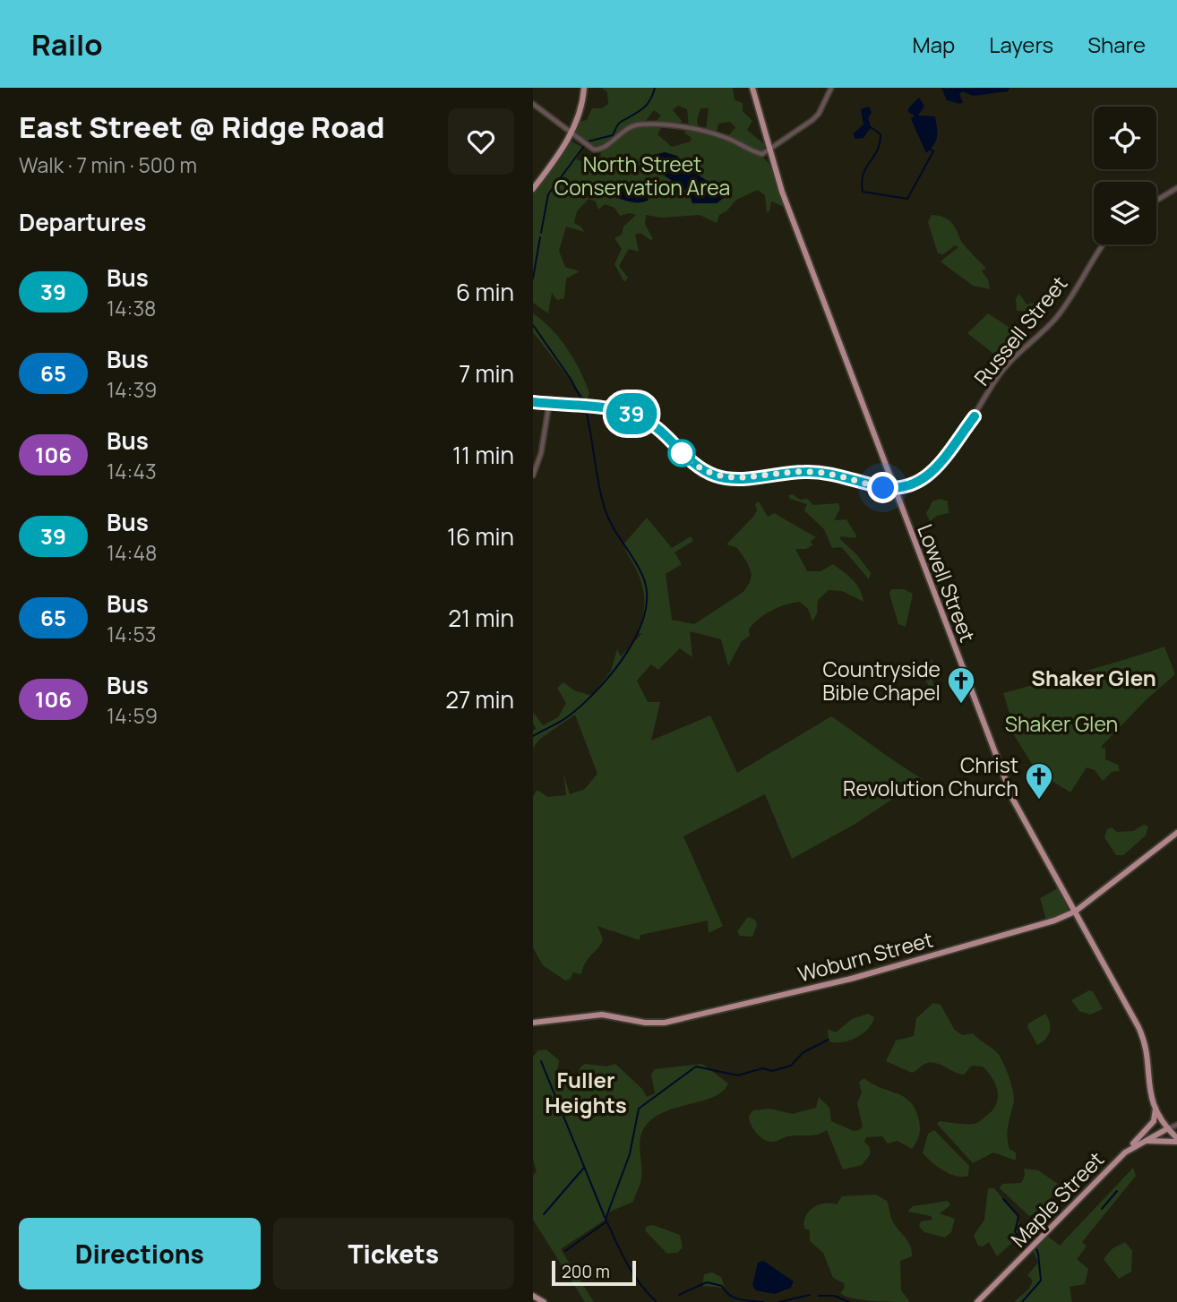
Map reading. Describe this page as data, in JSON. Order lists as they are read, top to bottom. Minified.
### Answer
{"streets":{"main road":["Lowell Street","Woburn Street","Maple Street"],"street":["Russell Street"]},"crossings":[["Russell Street","Lowell Street"],["Lowell Street","Woburn Street"],["Lowell Street","Maple Street"]],"districts":["Shaker Glen","Fuller Heights"],"parks":["North Street Conservation Area","Shaker Glen"],"places":{"church":["Countryside Bible Chapel","Christ Revolution Church"]},"lines":["bus line 39"],"scale_bar":"200 m","page":{"header":"Railo","nav":["Map","Layers","Share"],"heading":[["East Street @ Ridge Road","Walk · 7 min · 500 m"],"Departures"],"on_map":"39","list":[{"mark":"39","name":"Bus","note":"14:38","value":"6 min"},{"mark":"65","name":"Bus","note":"14:39","value":"7 min"},{"mark":"106","name":"Bus","note":"14:43","value":"11 min"},{"mark":"39","name":"Bus","note":"14:48","value":"16 min"},{"mark":"65","name":"Bus","note":"14:53","value":"21 min"},{"mark":"106","name":"Bus","note":"14:59","value":"27 min"}],"buttons":["Directions","Tickets"],"scale":"200 m"}}
